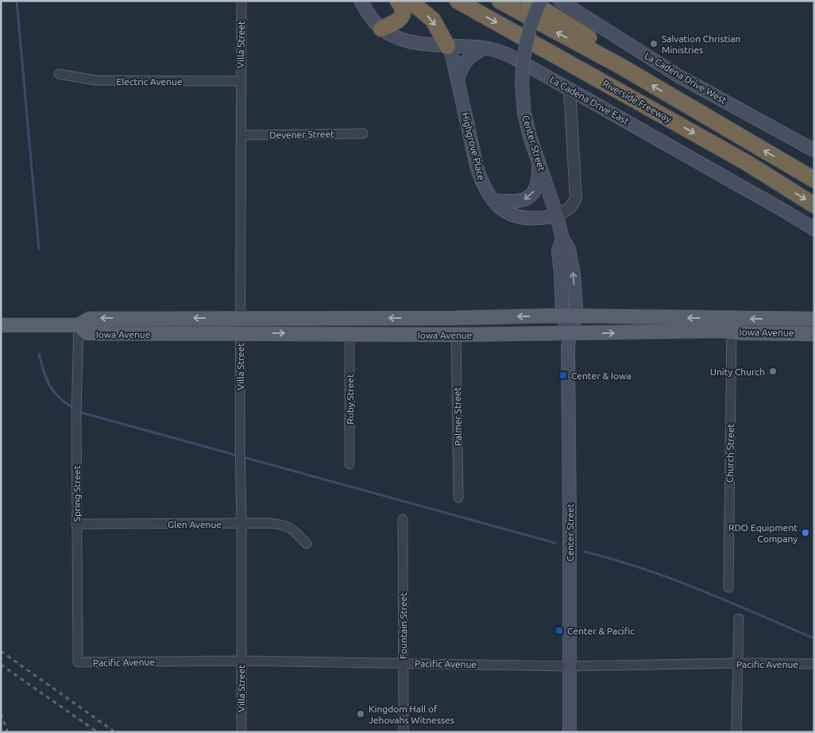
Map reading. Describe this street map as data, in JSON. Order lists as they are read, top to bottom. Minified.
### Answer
{"streets":{"highway":["Riverside Freeway"],"main road":["La Cadena Drive West","La Cadena Drive East","Center Street","Highgrove Place","Iowa Avenue"],"street":["Villa Street","Electric Avenue","Devener Street","Ruby Street","Palmer Street","Church Street","Spring Street","Glen Avenue","Fountain Street","Pacific Avenue"]},"crossings":[["Villa Street","Electric Avenue"],["Villa Street","Devener Street"],["Villa Street","Iowa Avenue"],["Villa Street","Glen Avenue"],["Villa Street","Pacific Avenue"],["La Cadena Drive East","Highgrove Place"],["Center Street","Highgrove Place"],["Center Street","Iowa Avenue"],["Center Street","Pacific Avenue"],["Iowa Avenue","Ruby Street"],["Iowa Avenue","Palmer Street"],["Iowa Avenue","Church Street"],["Iowa Avenue","Spring Street"],["Spring Street","Glen Avenue"],["Spring Street","Pacific Avenue"],["Fountain Street","Pacific Avenue"]],"places":{"other":["Salvation Christian Ministries","Unity Church","RDO Equipment Company","Kingdom Hall of Jehovahs Witnesses"],"transit":["Center & Iowa","Center & Pacific"]}}
